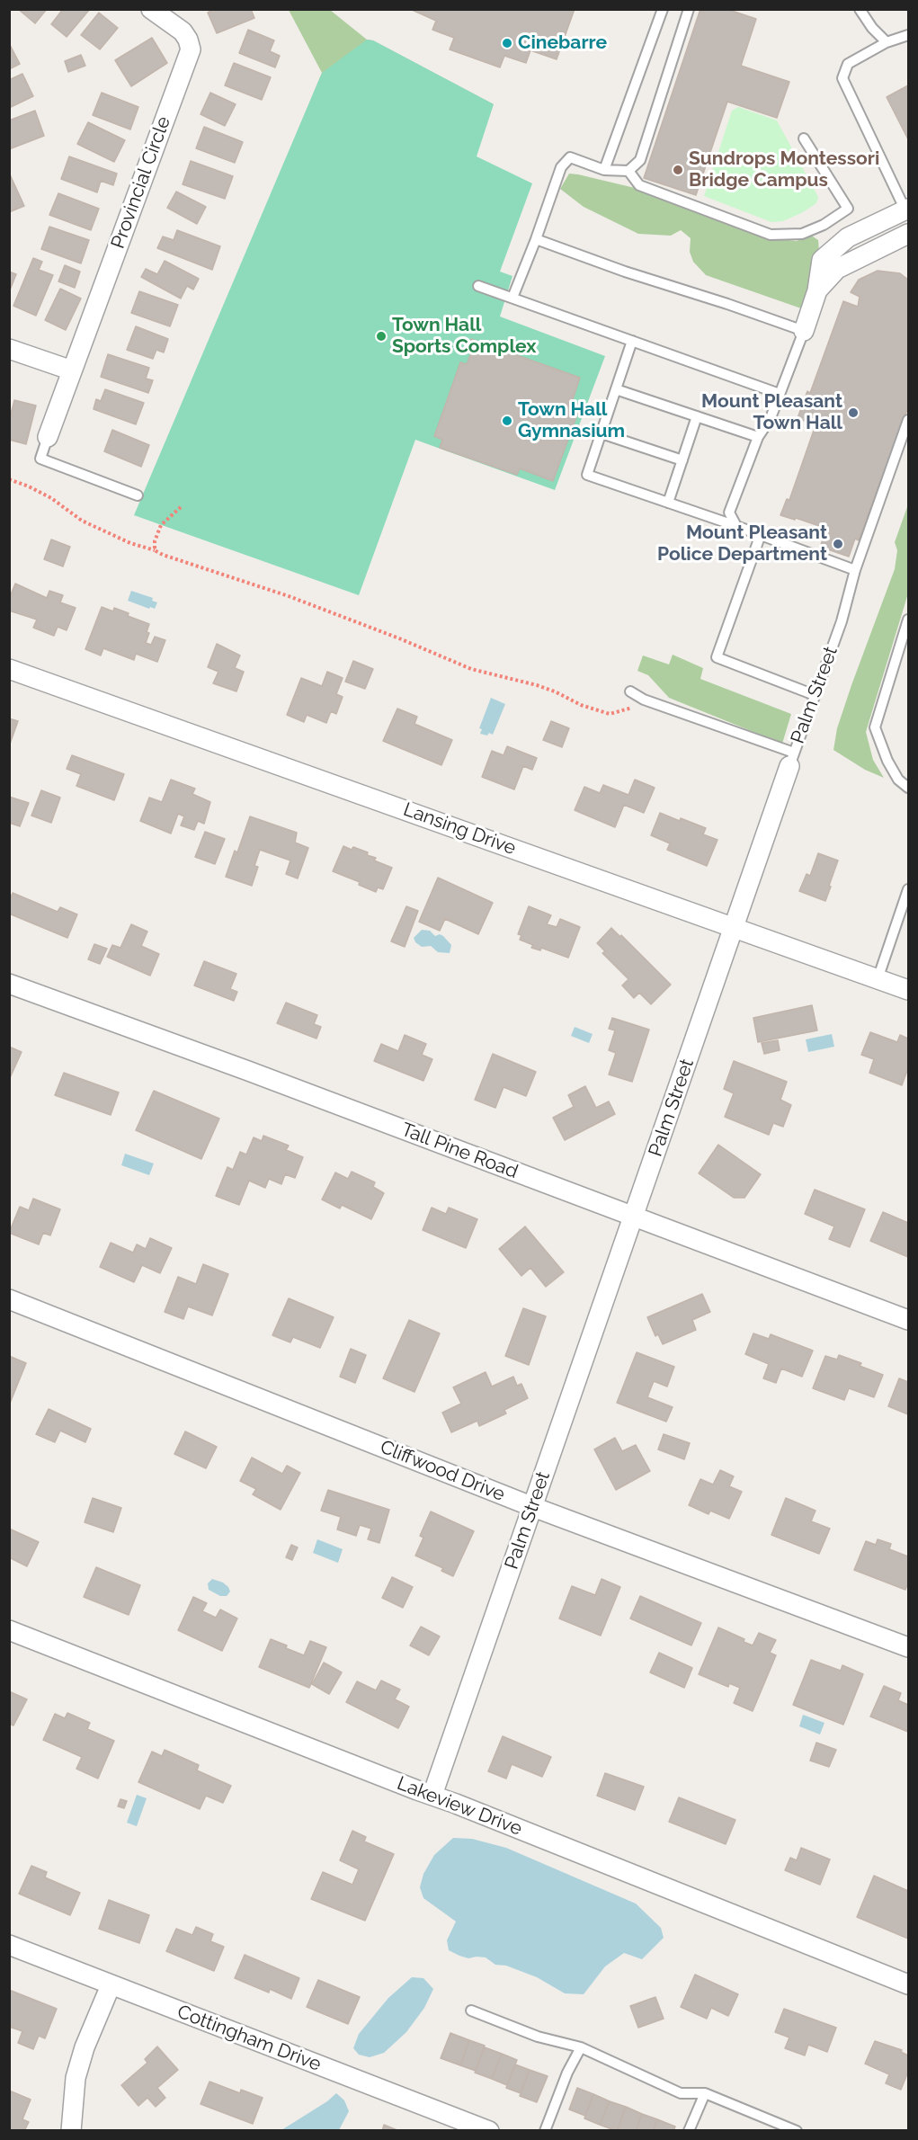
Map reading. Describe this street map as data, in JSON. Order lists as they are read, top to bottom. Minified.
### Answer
{"streets":{"street":["Provincial Circle","Palm Street","Lansing Drive","Tall Pine Road","Cliffwood Drive","Lakeview Drive","Cottingham Drive"]},"crossings":[["Palm Street","Lansing Drive"],["Palm Street","Tall Pine Road"],["Palm Street","Cliffwood Drive"],["Palm Street","Lakeview Drive"]],"places":["Cinebarre","Sundrops Montessori Bridge Campus","Town Hall Sports Complex","Mount Pleasant Town Hall","Town Hall Gymnasium","Mount Pleasant Police Department"]}
